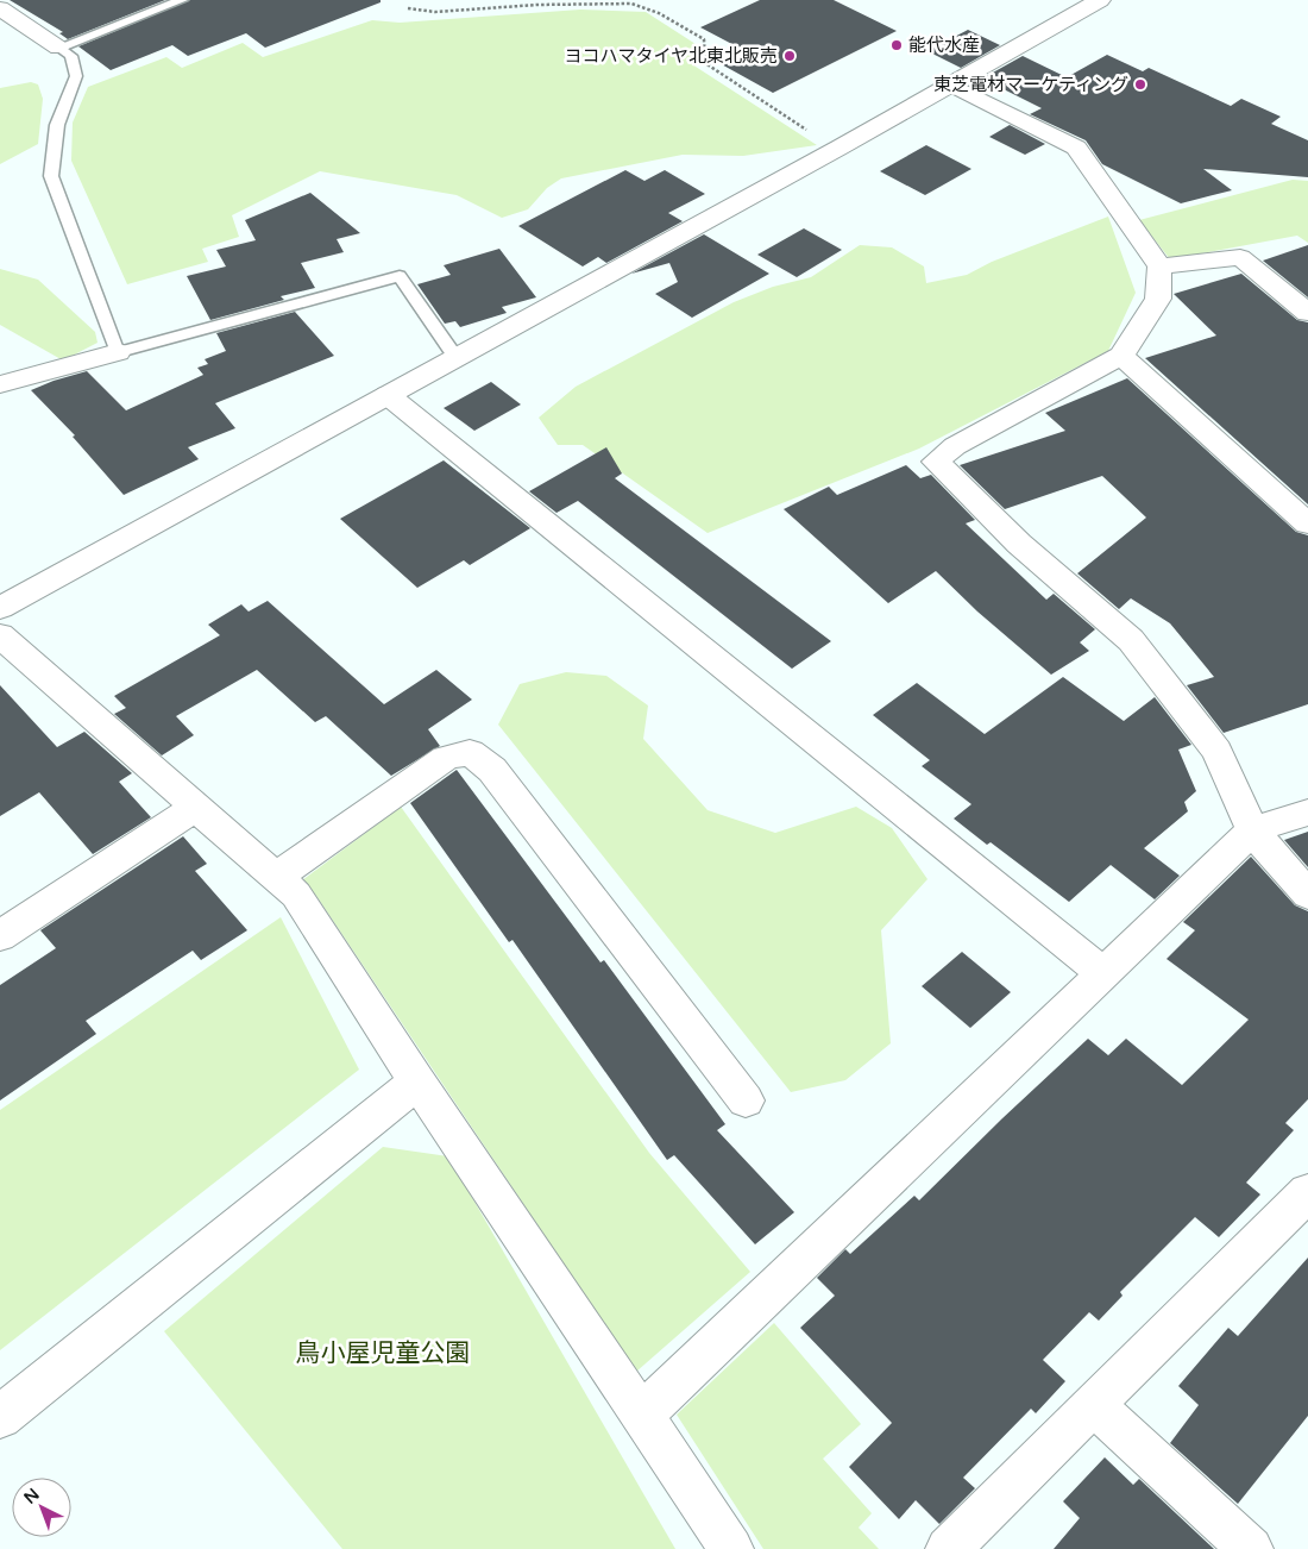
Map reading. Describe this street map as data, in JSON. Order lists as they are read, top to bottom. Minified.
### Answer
{"parks":["鳥小屋児童公園"],"places":["能代水産","ヨコハマタイヤ北東北販売","東芝電材マーケティング"],"north":"top left"}
